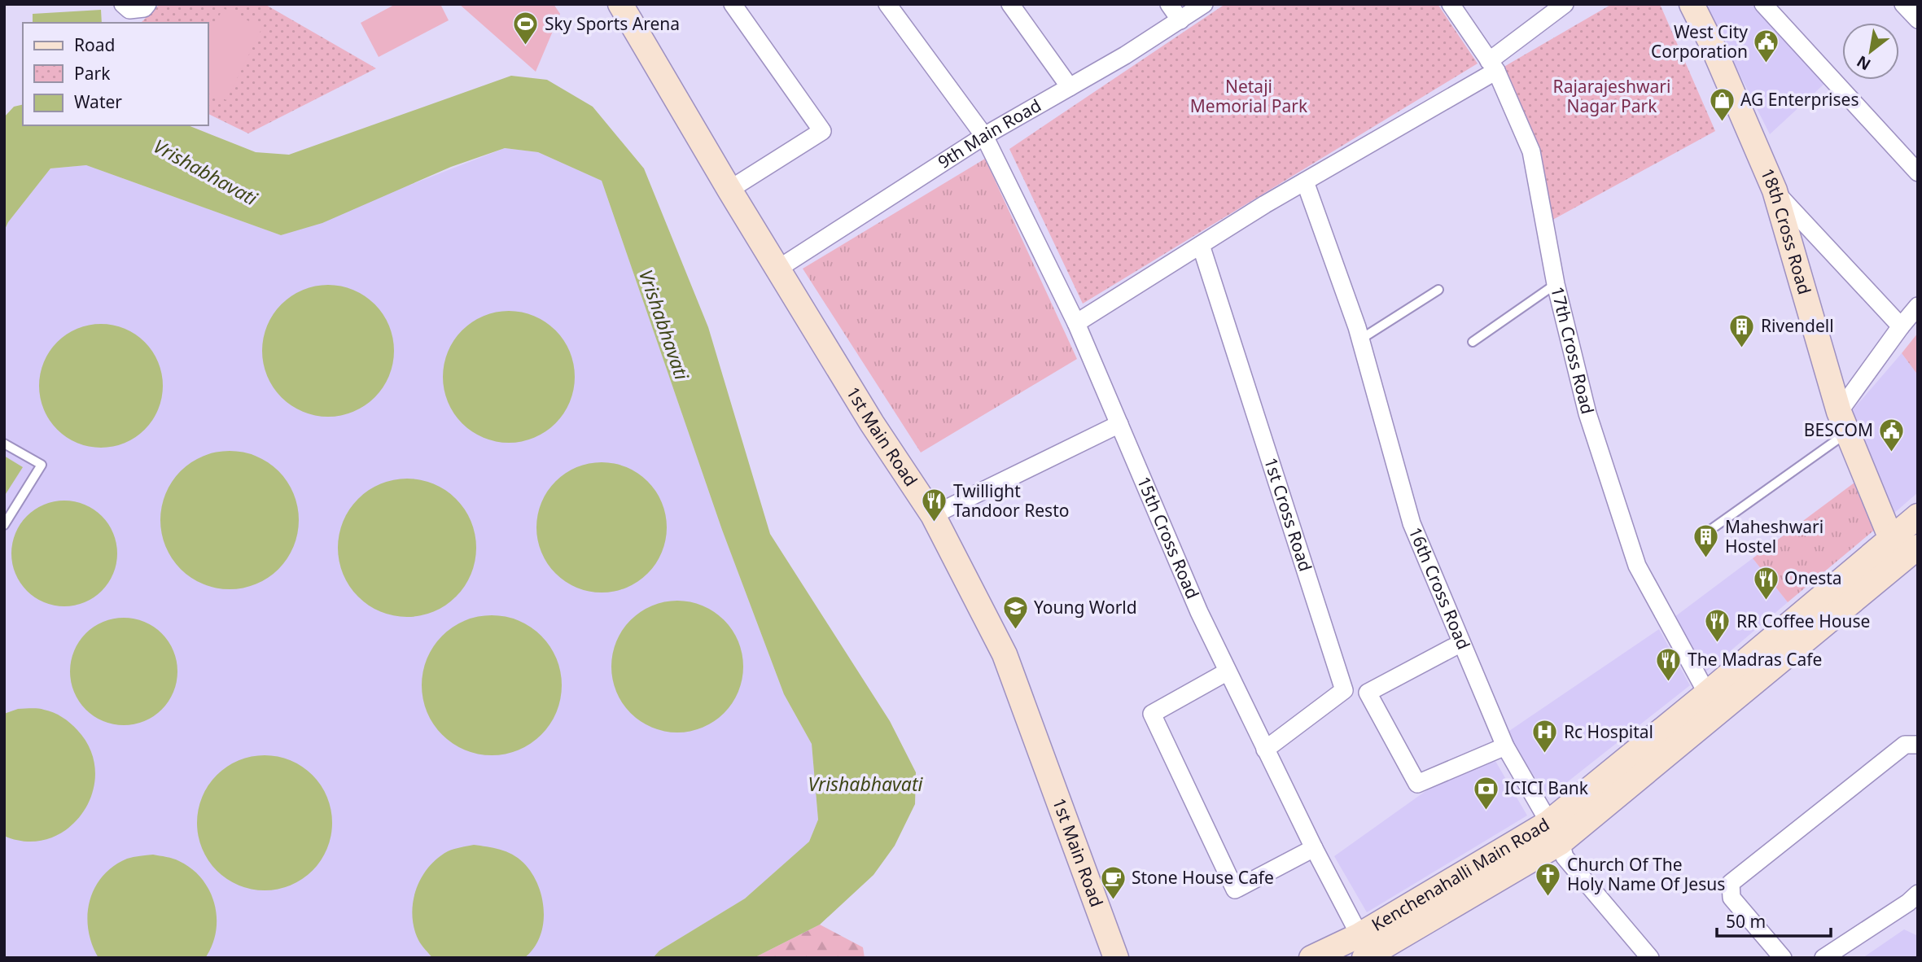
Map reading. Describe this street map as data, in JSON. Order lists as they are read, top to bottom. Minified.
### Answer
{"streets":{"street":["9th Main Road","18th Cross Road","17th Cross Road","1st Main Road","1st Cross Road","15th Cross Road","16th Cross Road","Kenchenahalli Main Road"]},"crossings":[["9th Main Road","1st Main Road"],["9th Main Road","15th Cross Road"],["18th Cross Road","Kenchenahalli Main Road"],["17th Cross Road","Kenchenahalli Main Road"],["1st Cross Road","15th Cross Road"],["15th Cross Road","Kenchenahalli Main Road"],["16th Cross Road","Kenchenahalli Main Road"]],"water":["Vrishabhavati"],"parks":["Netaji Memorial Park","Rajarajeshwari Nagar Park"],"places":{"sports":["Sky Sports Arena"],"public building":["West City Corporation","BESCOM"],"shop":["AG Enterprises"],"building":["Rivendell","Maheshwari Hostel"],"restaurant":["Twillight Tandoor Resto","Onesta","RR Coffee House","The Madras Cafe"],"school or university":["Young World"],"hospital":["Rc Hospital"],"bank":["ICICI Bank"],"church":["Church Of The Holy Name Of Jesus"],"cafe":["Stone House Cafe"]},"legend":["Road","Park","Water"],"scale_bar":"50 m","north":"bottom left"}
